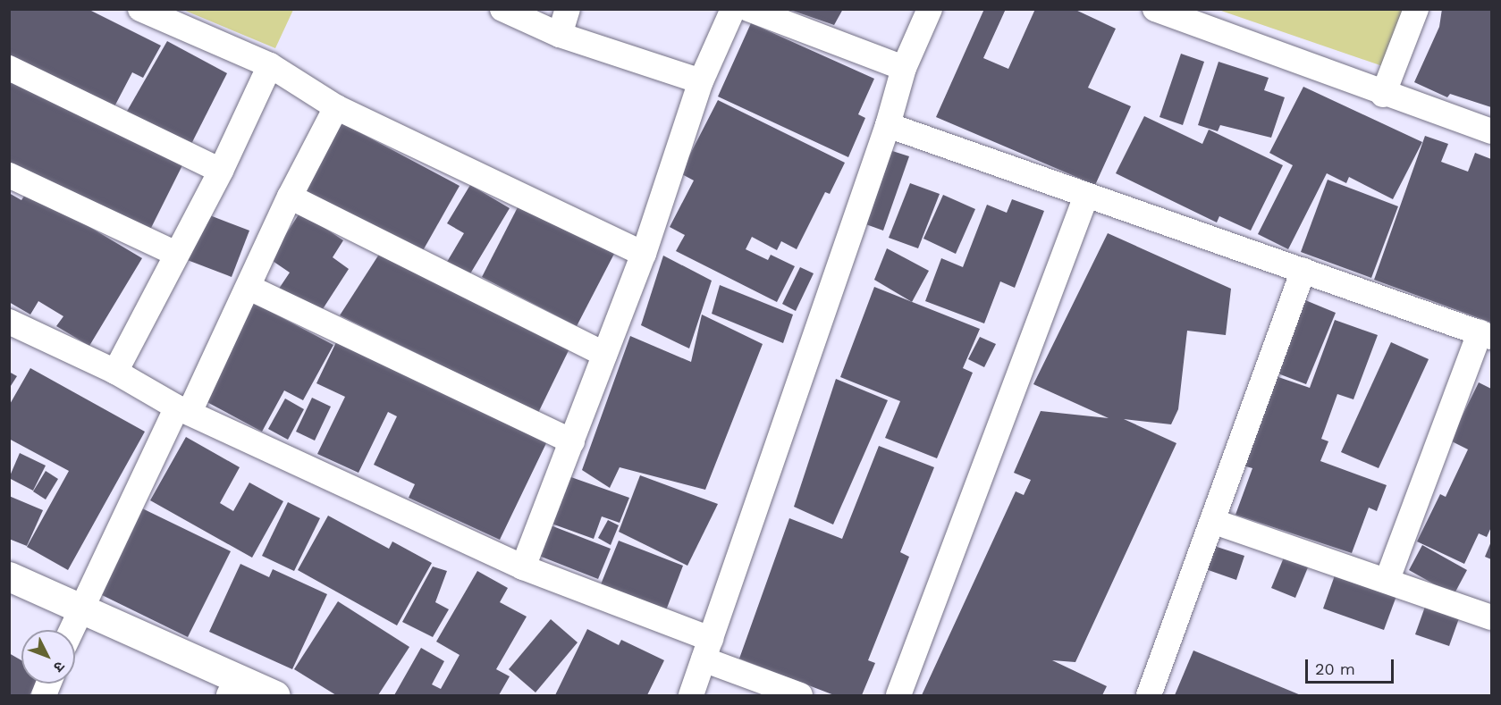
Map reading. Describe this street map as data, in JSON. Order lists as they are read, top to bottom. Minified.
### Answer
{"scale_bar":"20 m","north":"bottom right"}
